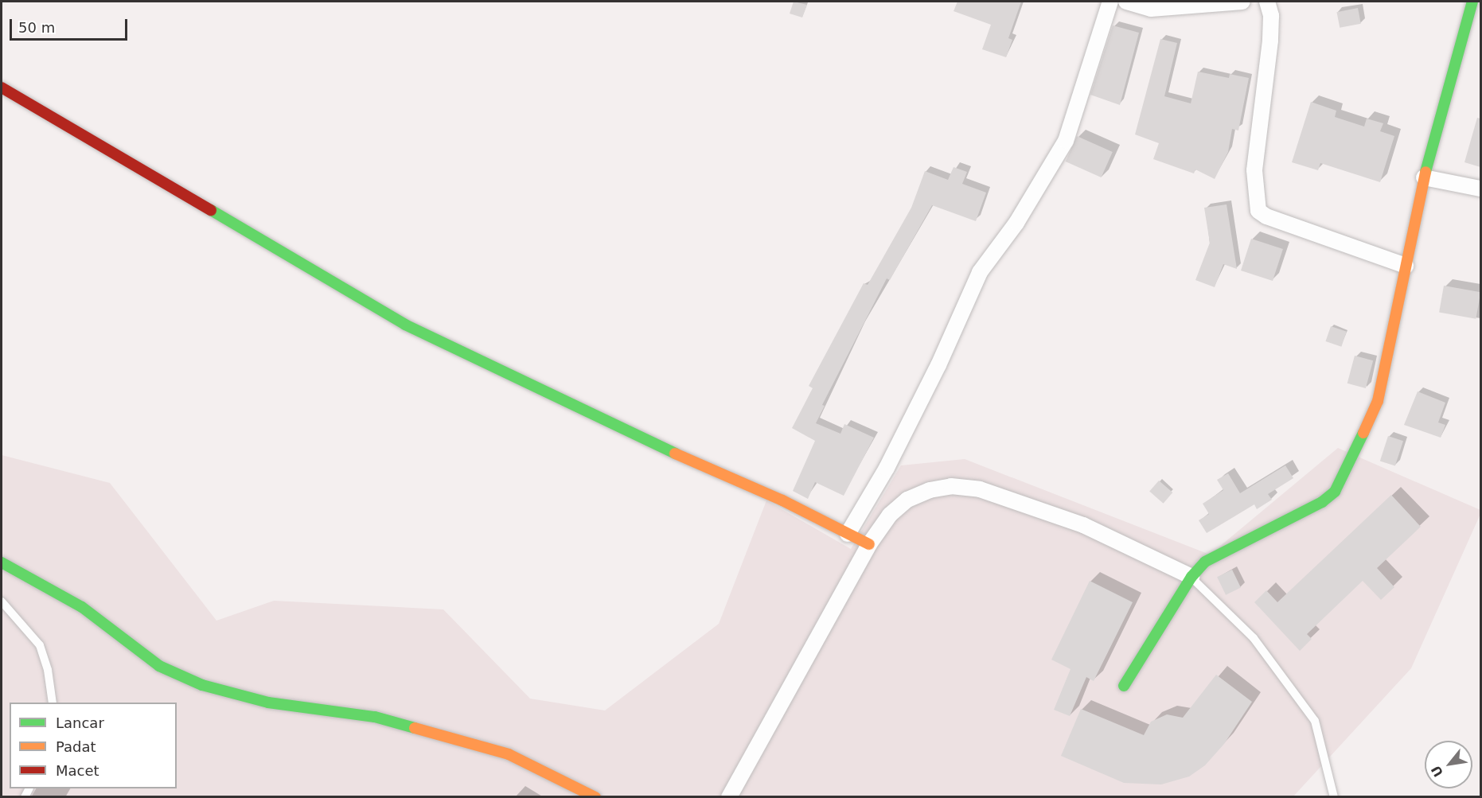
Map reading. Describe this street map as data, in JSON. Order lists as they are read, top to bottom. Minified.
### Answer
{"legend":["Lancar","Padat","Macet"],"scale_bar":"50 m","north":"bottom left"}
